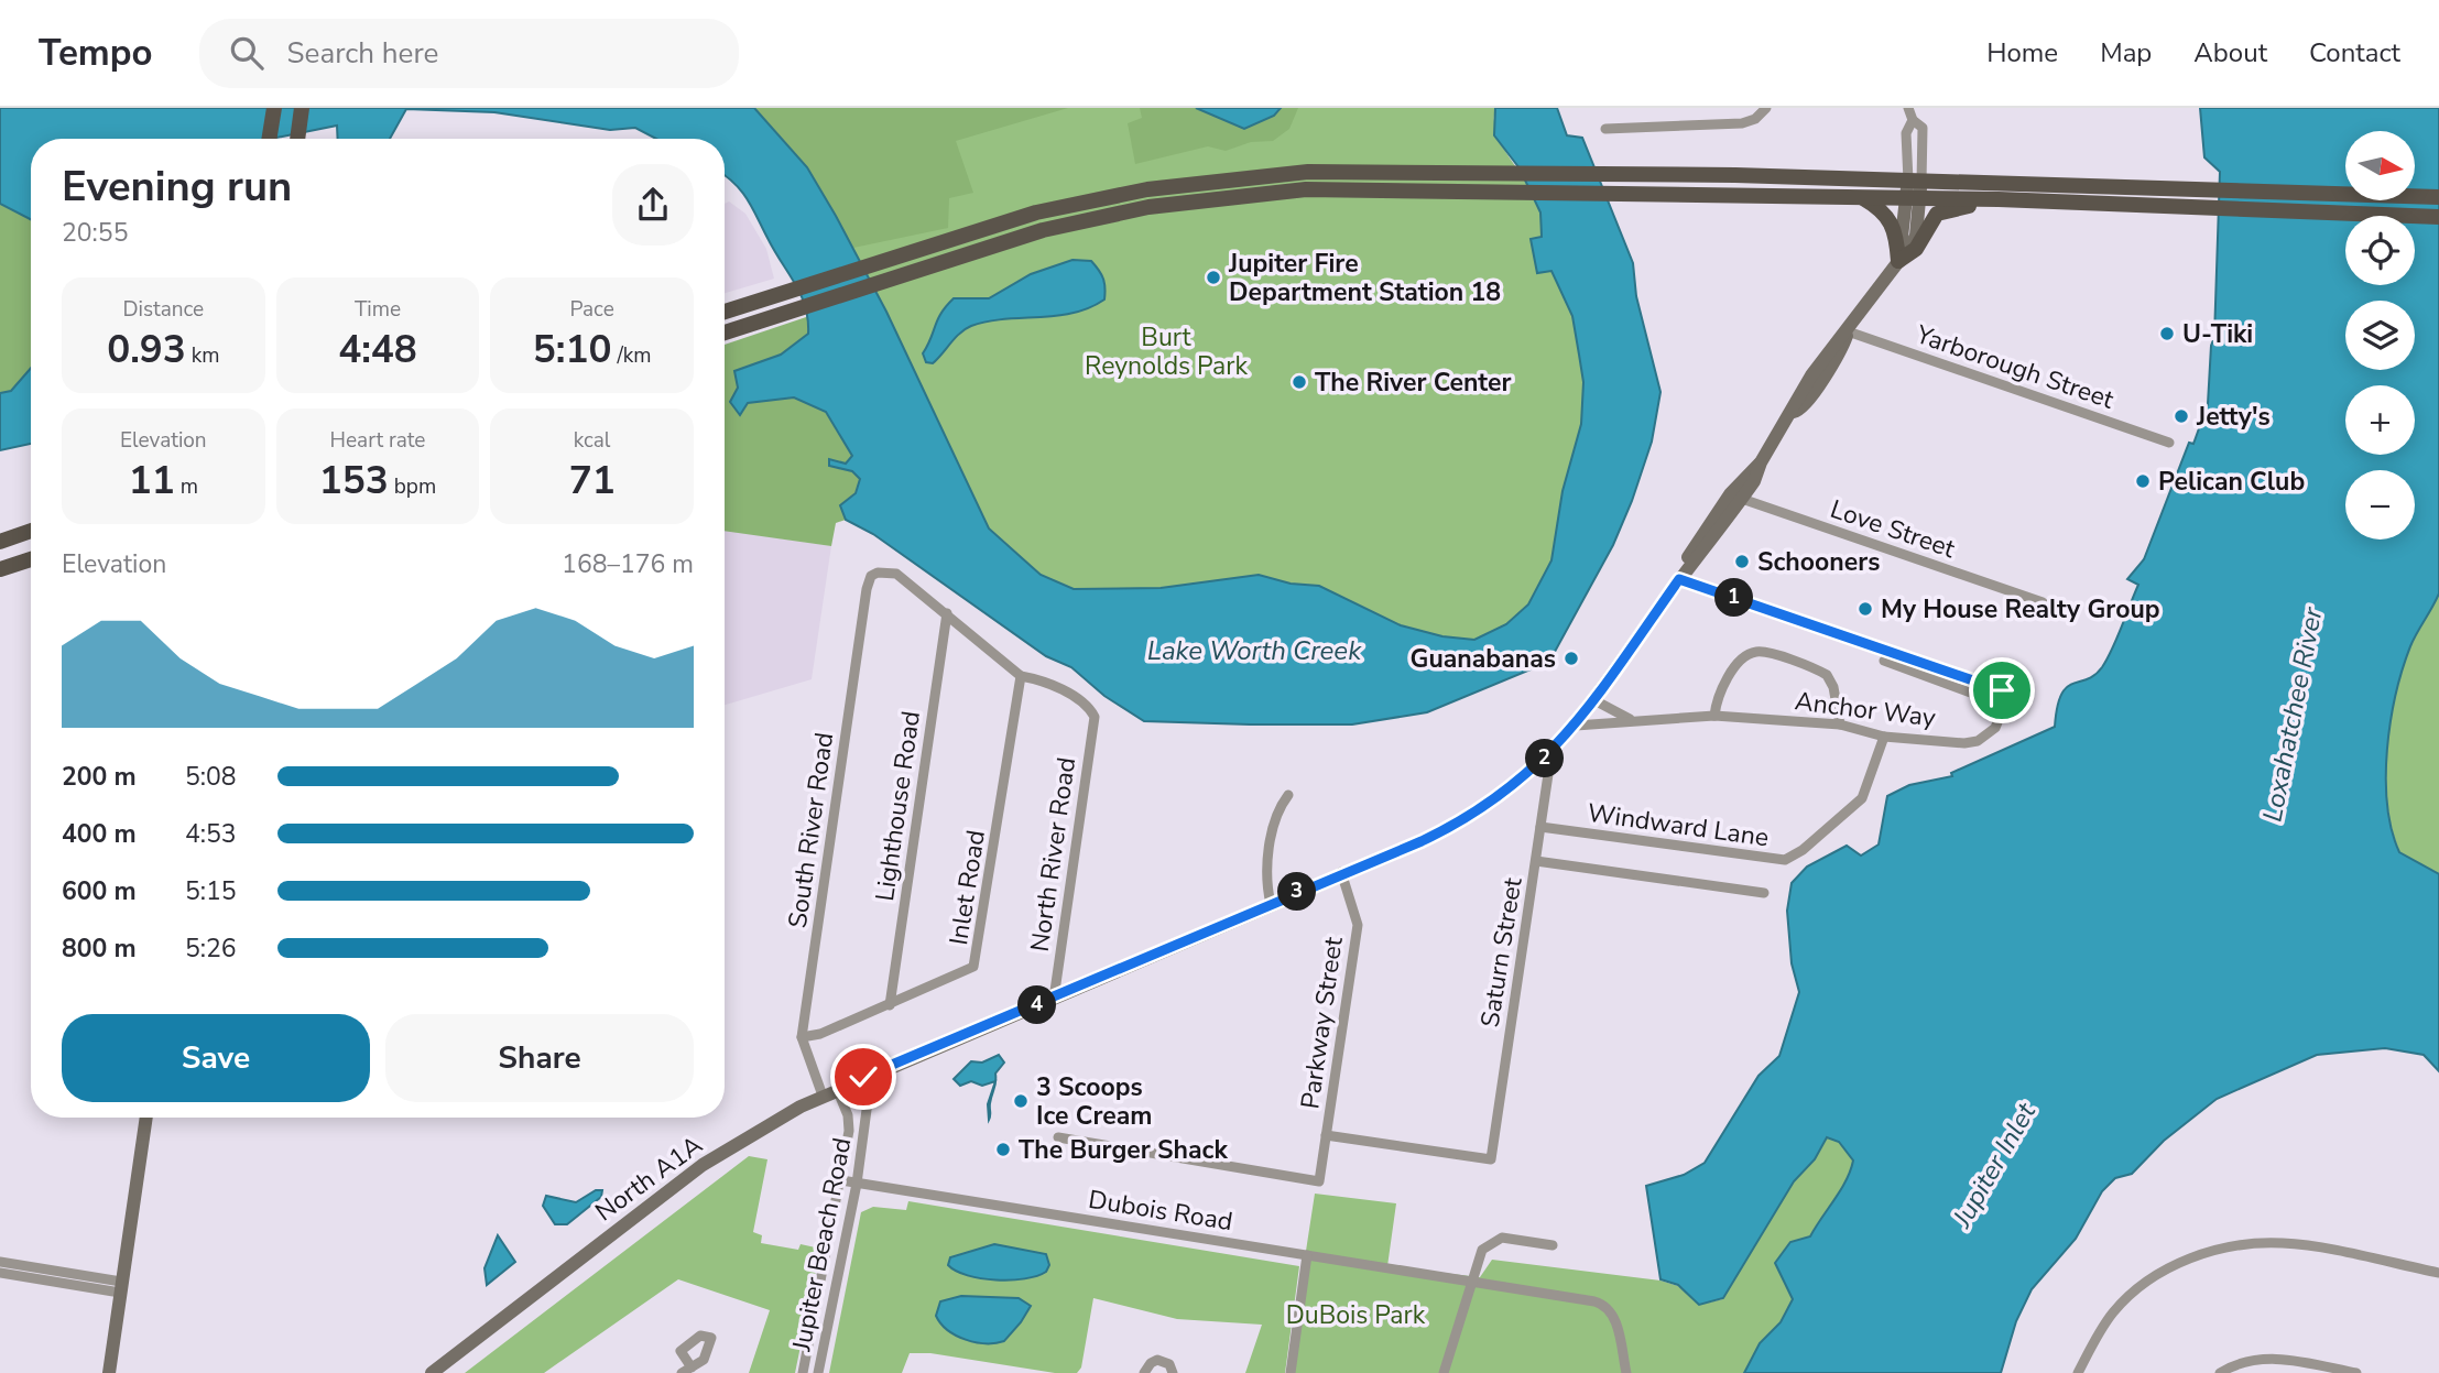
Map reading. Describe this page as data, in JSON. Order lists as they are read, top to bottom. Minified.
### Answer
{"streets":{"street":["Yarborough Street","Love Street","Anchor Way","Lighthouse Road","Windward Lane","South River Road","North River Road","Inlet Road","Saturn Street","Parkway Street","North A1A","Dubois Road","Jupiter Beach Road"]},"crossings":[["Yarborough Street","North A1A"],["Love Street","North A1A"],["Anchor Way","Windward Lane"],["Anchor Way","North A1A"],["Lighthouse Road","South River Road"],["Lighthouse Road","Inlet Road"],["Windward Lane","Saturn Street"],["South River Road","Inlet Road"],["South River Road","North A1A"],["North River Road","Inlet Road"],["North River Road","North A1A"],["Saturn Street","Parkway Street"],["Saturn Street","North A1A"],["Parkway Street","North A1A"],["North A1A","Jupiter Beach Road"],["Dubois Road","Jupiter Beach Road"]],"water":["Lake Worth Creek","Loxahatchee River","Jupiter Inlet"],"parks":["Burt Reynolds Park","DuBois Park"],"places":["Jupiter Fire Department Station 18","U-Tiki","The River Center","Jetty's","Pelican Club","Schooners","My House Realty Group","Guanabanas","3 Scoops Ice Cream","The Burger Shack"],"north":"right","page":{"header":"Tempo","search":"Search here","nav":["Home","Map","About","Contact"],"map_buttons":["+","−"],"heading":["Evening run","20:55"],"stats":[["Distance","0.93 km"],["Time","4:48"],["Pace","5:10 /km"],["Elevation","11 m"],["Heart rate","153 bpm"],["kcal","71"]],"chart":["Elevation","168–176 m"],"pins":["1","2","3","4"],"list":[{"name":"200 m","note":"5:08"},{"name":"400 m","note":"4:53"},{"name":"600 m","note":"5:15"},{"name":"800 m","note":"5:26"}],"buttons":["Save","Share"]}}
